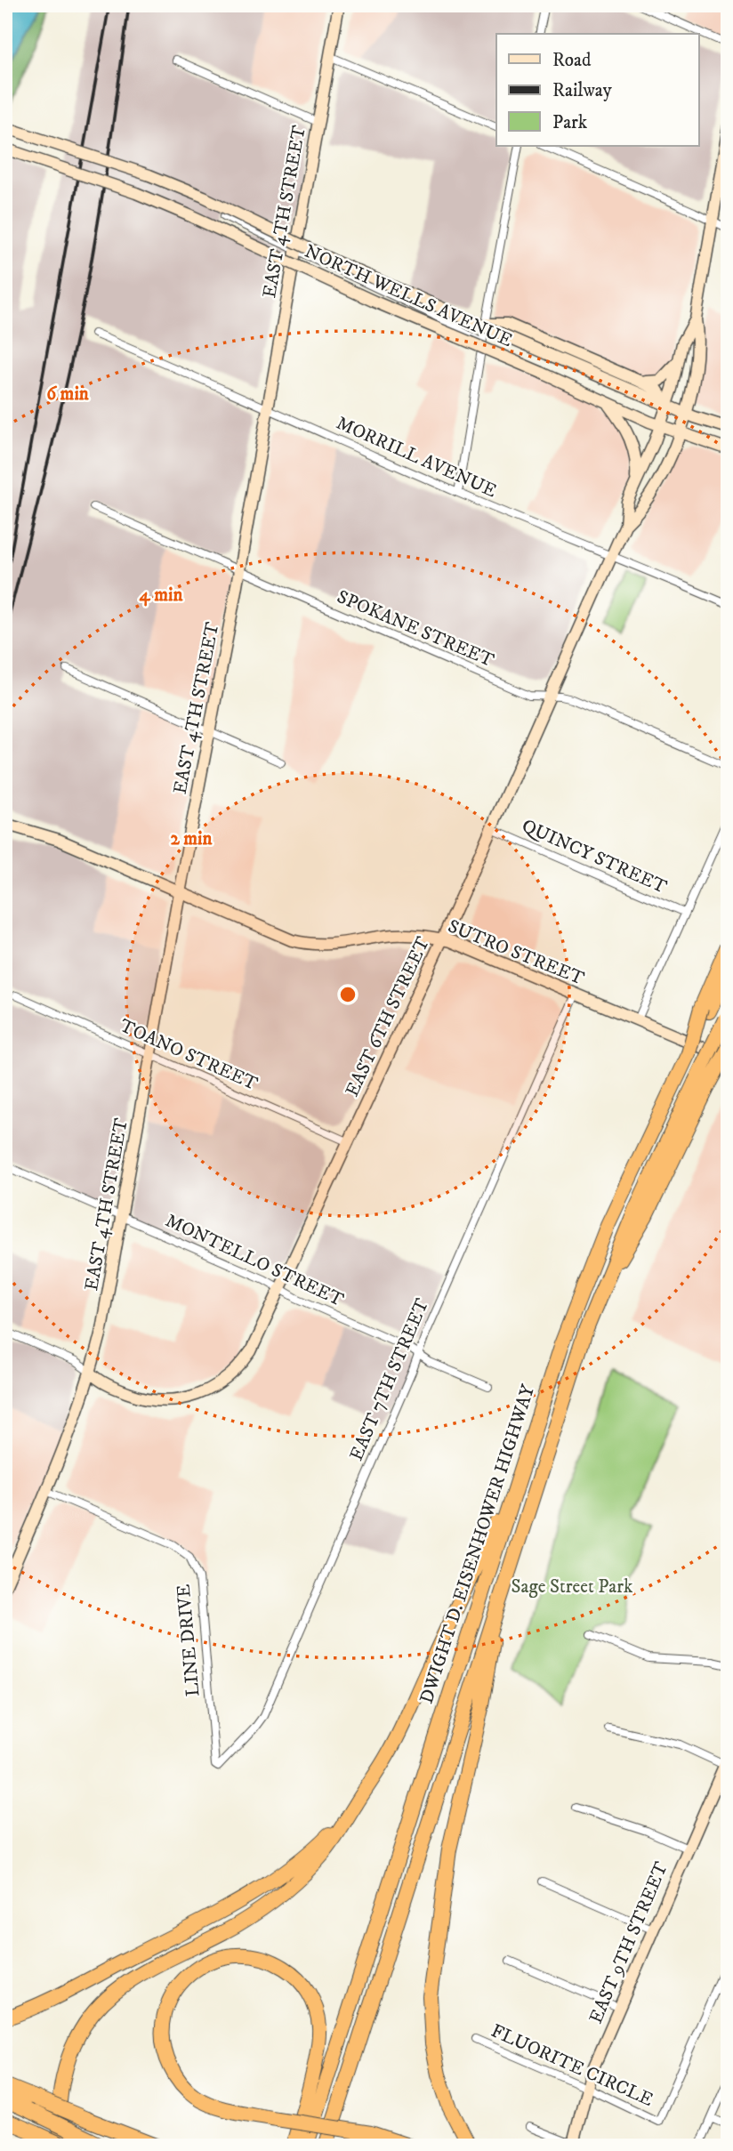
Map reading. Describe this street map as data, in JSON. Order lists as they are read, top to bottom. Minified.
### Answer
{"streets":{"highway":["DWIGHT D. EISENHOWER HIGHWAY"],"main road":["EAST 4TH STREET","NORTH WELLS AVENUE","SUTRO STREET","EAST 6TH STREET","EAST 9TH STREET"],"street":["MORRILL AVENUE","SPOKANE STREET","QUINCY STREET","TOANO STREET","MONTELLO STREET","EAST 7TH STREET","LINE DRIVE","FLUORITE CIRCLE"]},"crossings":[["EAST 4TH STREET","MORRILL AVENUE"],["EAST 4TH STREET","SPOKANE STREET"],["EAST 4TH STREET","SUTRO STREET"],["EAST 4TH STREET","EAST 6TH STREET"],["EAST 4TH STREET","TOANO STREET"],["EAST 4TH STREET","MONTELLO STREET"],["EAST 4TH STREET","LINE DRIVE"],["NORTH WELLS AVENUE","EAST 6TH STREET"],["MORRILL AVENUE","EAST 6TH STREET"],["SPOKANE STREET","EAST 6TH STREET"],["QUINCY STREET","EAST 6TH STREET"],["SUTRO STREET","EAST 6TH STREET"],["SUTRO STREET","EAST 7TH STREET"],["EAST 6TH STREET","TOANO STREET"],["EAST 6TH STREET","MONTELLO STREET"],["MONTELLO STREET","EAST 7TH STREET"],["EAST 7TH STREET","LINE DRIVE"],["EAST 9TH STREET","FLUORITE CIRCLE"]],"parks":["Sage Street Park"],"legend":["Road","Railway","Park"],"rings":["6 min","4 min","2 min"]}
